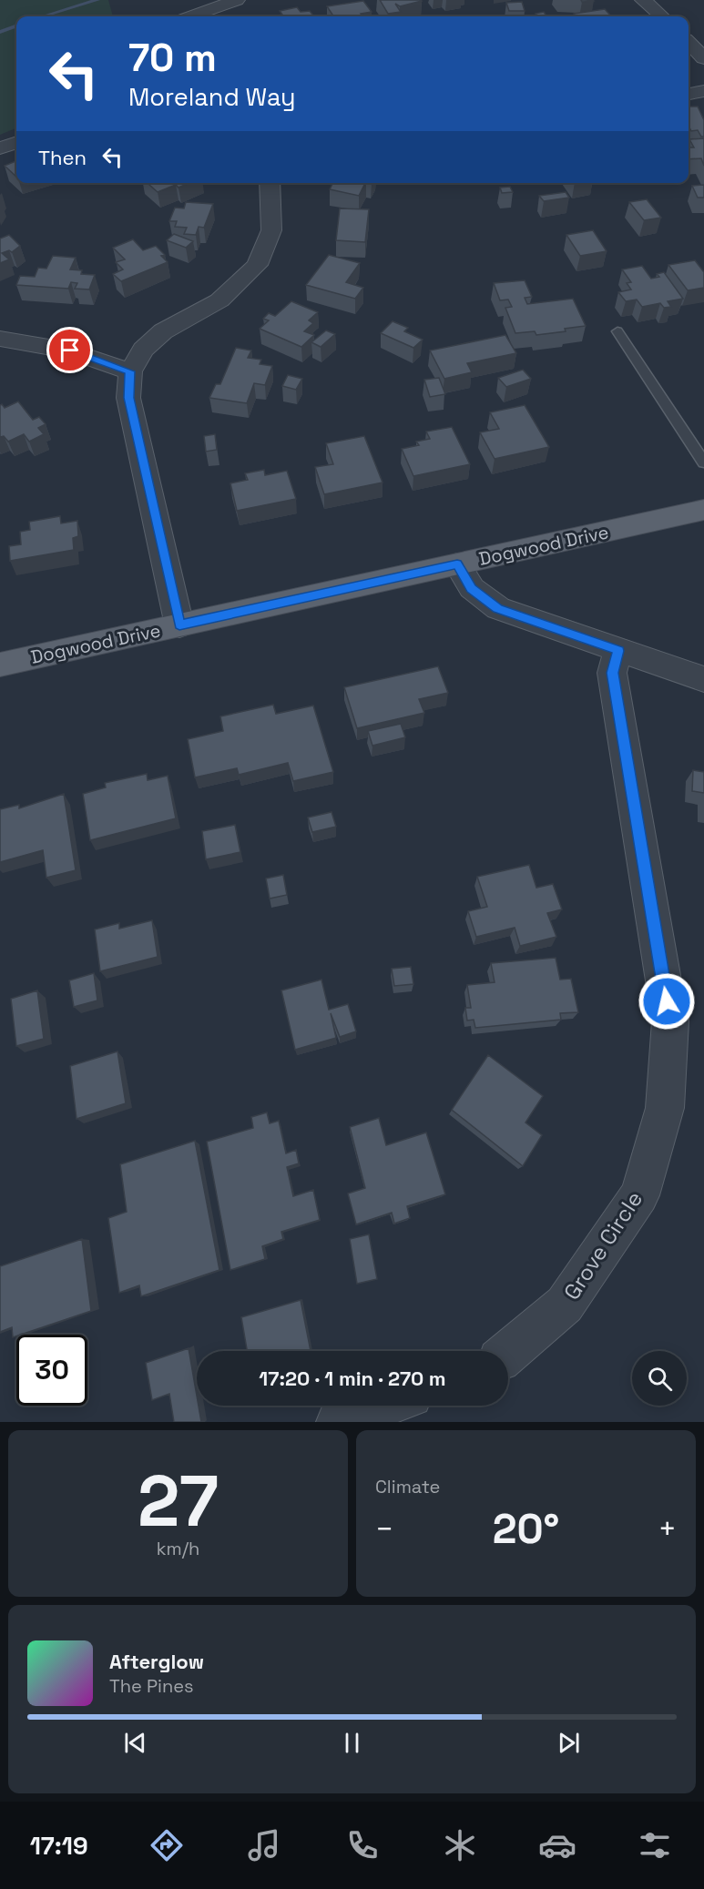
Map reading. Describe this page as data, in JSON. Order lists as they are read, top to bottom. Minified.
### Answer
{"streets":{"main road":["Dogwood Drive"],"street":["Grove Circle"]},"page":{"turn":["70 m","Moreland Way"],"then":"Then","limit":"30","trip":"17:20 · 1 min · 270 m","tile":[["27","km/h"],"Climate"],"heat":["−","20°","+"],"song":["Afterglow","The Pines"],"tabs":"17:19"}}
